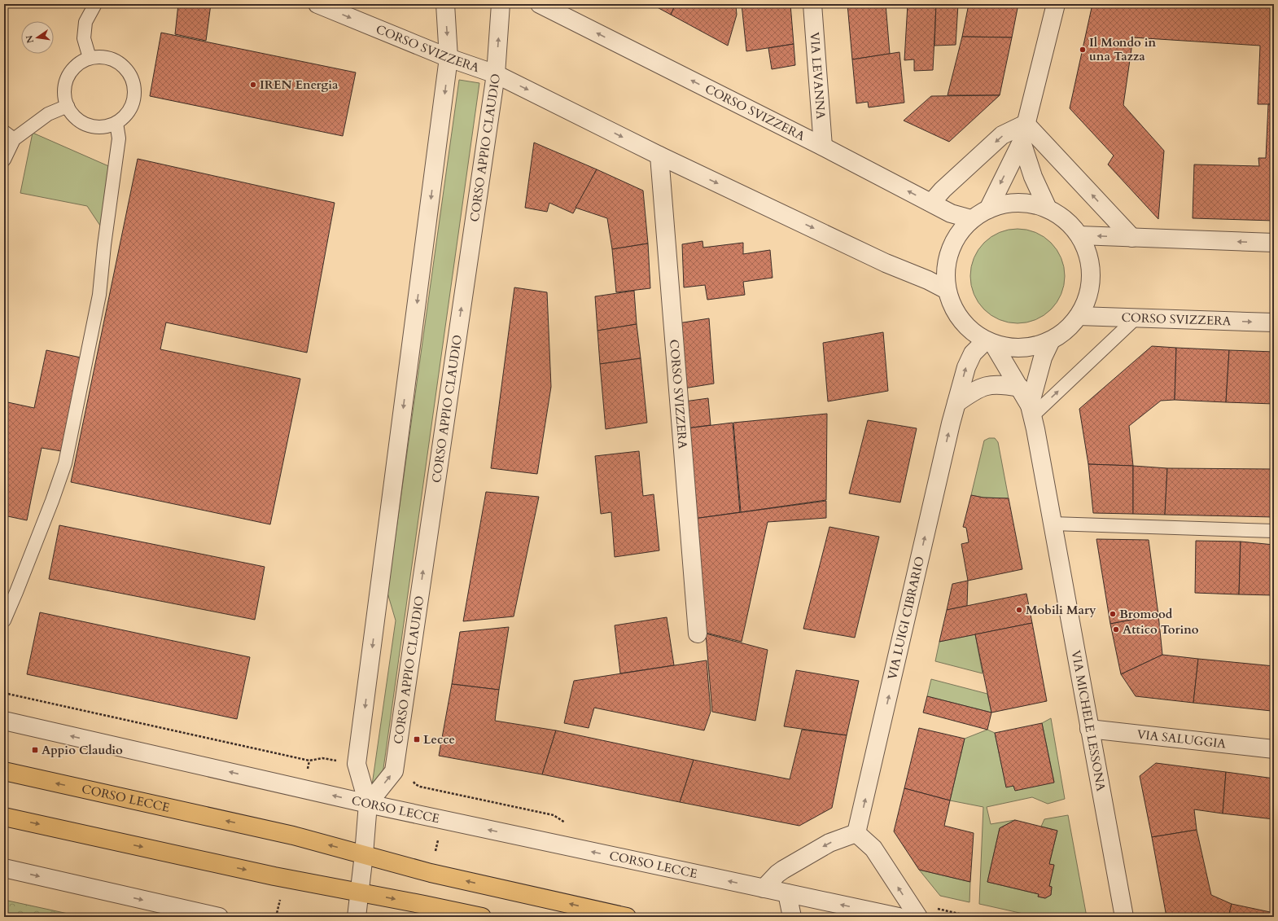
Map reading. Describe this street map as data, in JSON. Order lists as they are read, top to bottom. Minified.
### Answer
{"streets":{"main road":["CORSO LECCE"],"street":["CORSO SVIZZERA","VIA LEVANNA","CORSO APPIO CLAUDIO","VIA LUIGI CIBRARIO","VIA MICHELE LESSONA","VIA SALUGGIA"]},"crossings":[["CORSO SVIZZERA","VIA LEVANNA"],["CORSO SVIZZERA","CORSO APPIO CLAUDIO"],["CORSO APPIO CLAUDIO","CORSO LECCE"],["VIA LUIGI CIBRARIO","VIA MICHELE LESSONA"],["VIA MICHELE LESSONA","VIA SALUGGIA"]],"one_way":["VIA LUIGI CIBRARIO","CORSO LECCE"],"places":{"other":["Il Mondo in una Tazza","IREN Energia","Mobili Mary","Bromood","Attico Torino"],"transit":["Lecce","Appio Claudio"]},"north":"left"}
